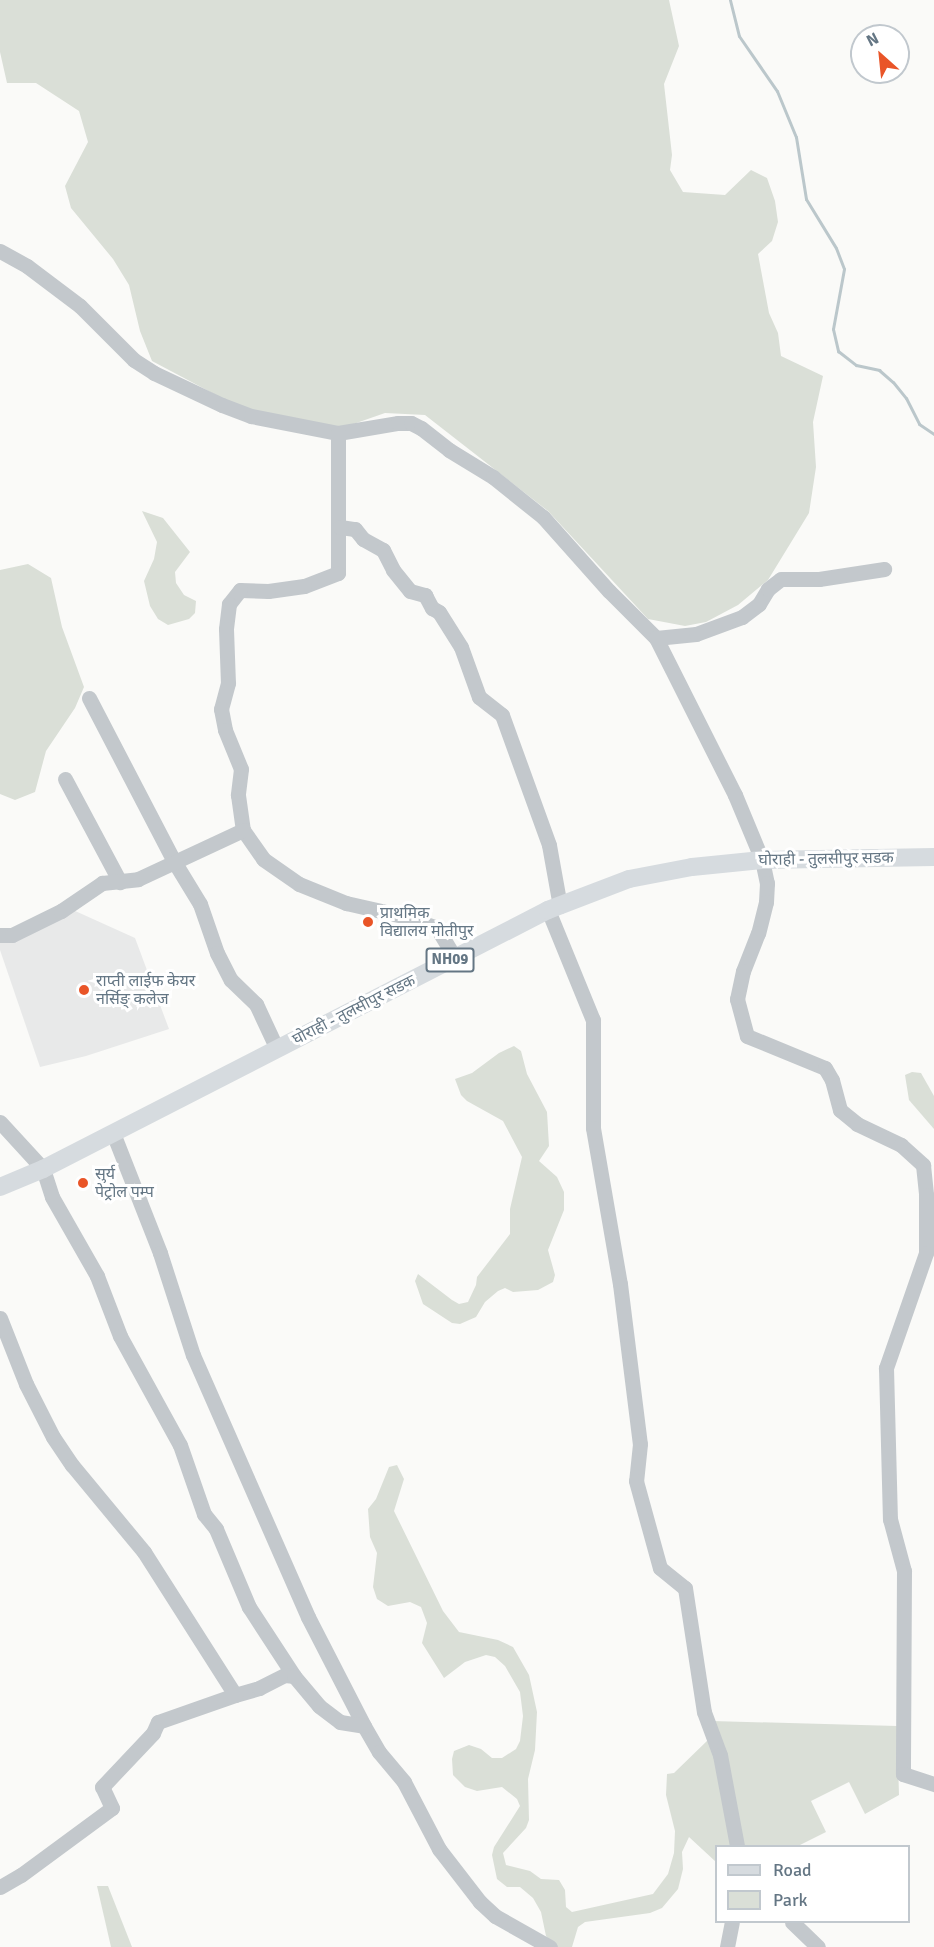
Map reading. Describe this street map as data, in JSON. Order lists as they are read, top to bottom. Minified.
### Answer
{"streets":{"main road":["घोराही - तुलसीपुर सडक","NH09"]},"places":["प्राथमिक विद्यालय मोतीपुर","राप्ती लाईफ केयर नर्सिङ् कलेज","सुर्य पेट्रोल पम्प"],"legend":["Road","Park"],"north":"top left"}
